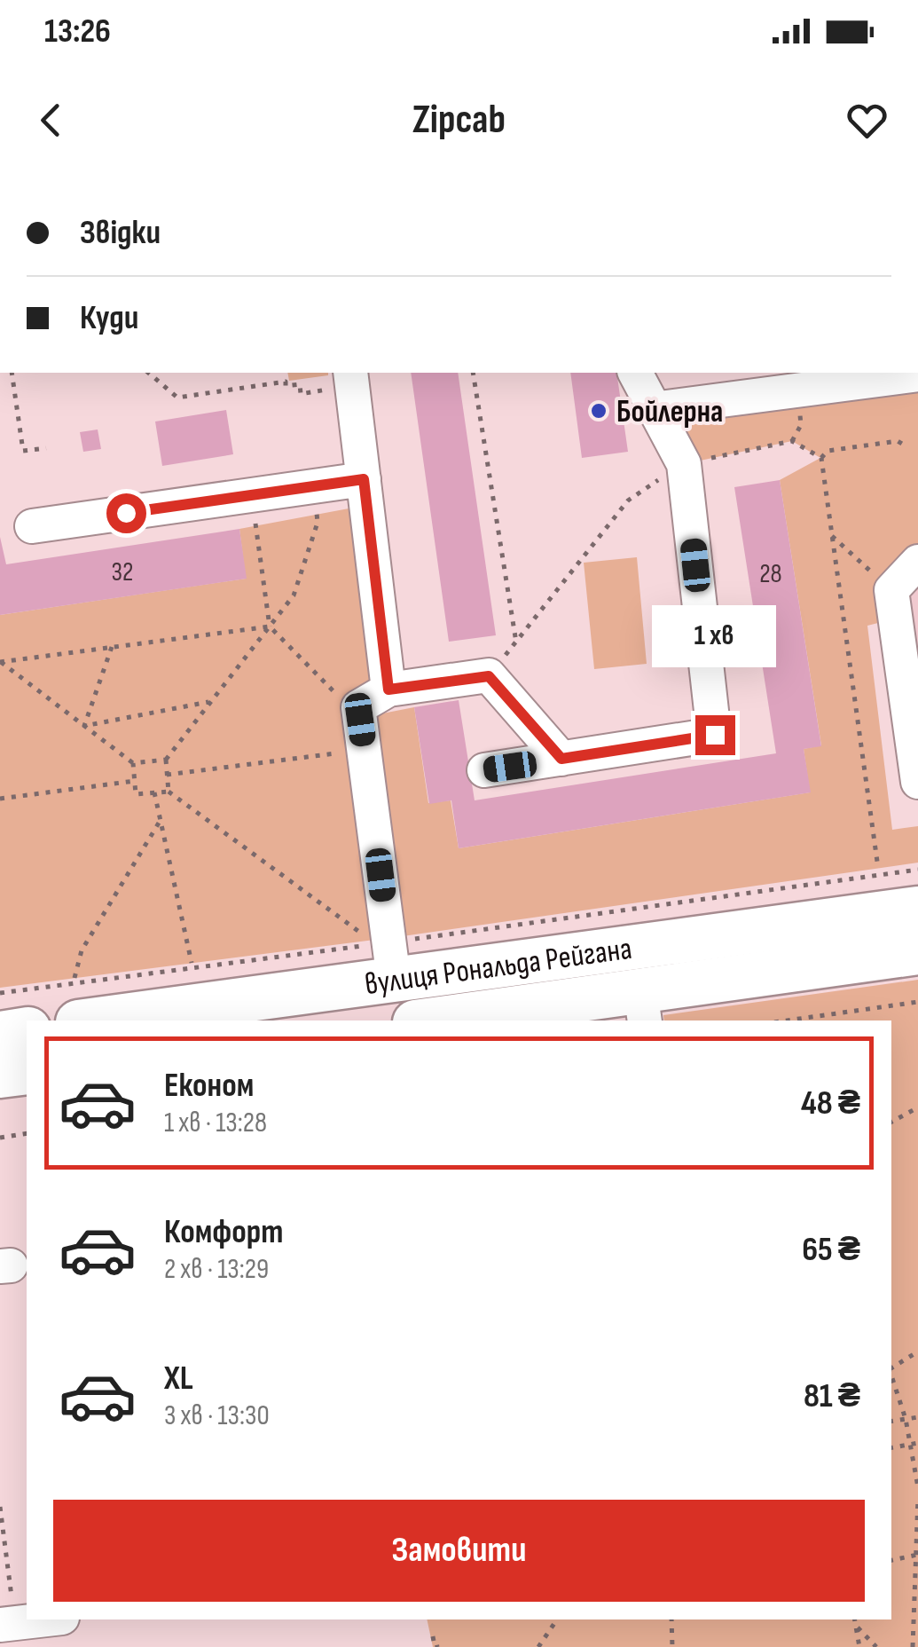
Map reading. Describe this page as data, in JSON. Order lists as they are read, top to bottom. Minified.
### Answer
{"streets":{"main road":["вулиця Рональда Рейгана"]},"places":["Бойлерна"],"house_numbers":["32","28"],"page":{"status":"13:26","header":"Zipcab","banner":["Звідки","Куди"],"bubble":"1 хв","list":[{"name":"Економ","note":"1 хв · 13:28","value":"48 ₴"},{"name":"Комфорт","note":"2 хв · 13:29","value":"65 ₴"},{"name":"XL","note":"3 хв · 13:30","value":"81 ₴"}],"buttons":"Замовити"}}
